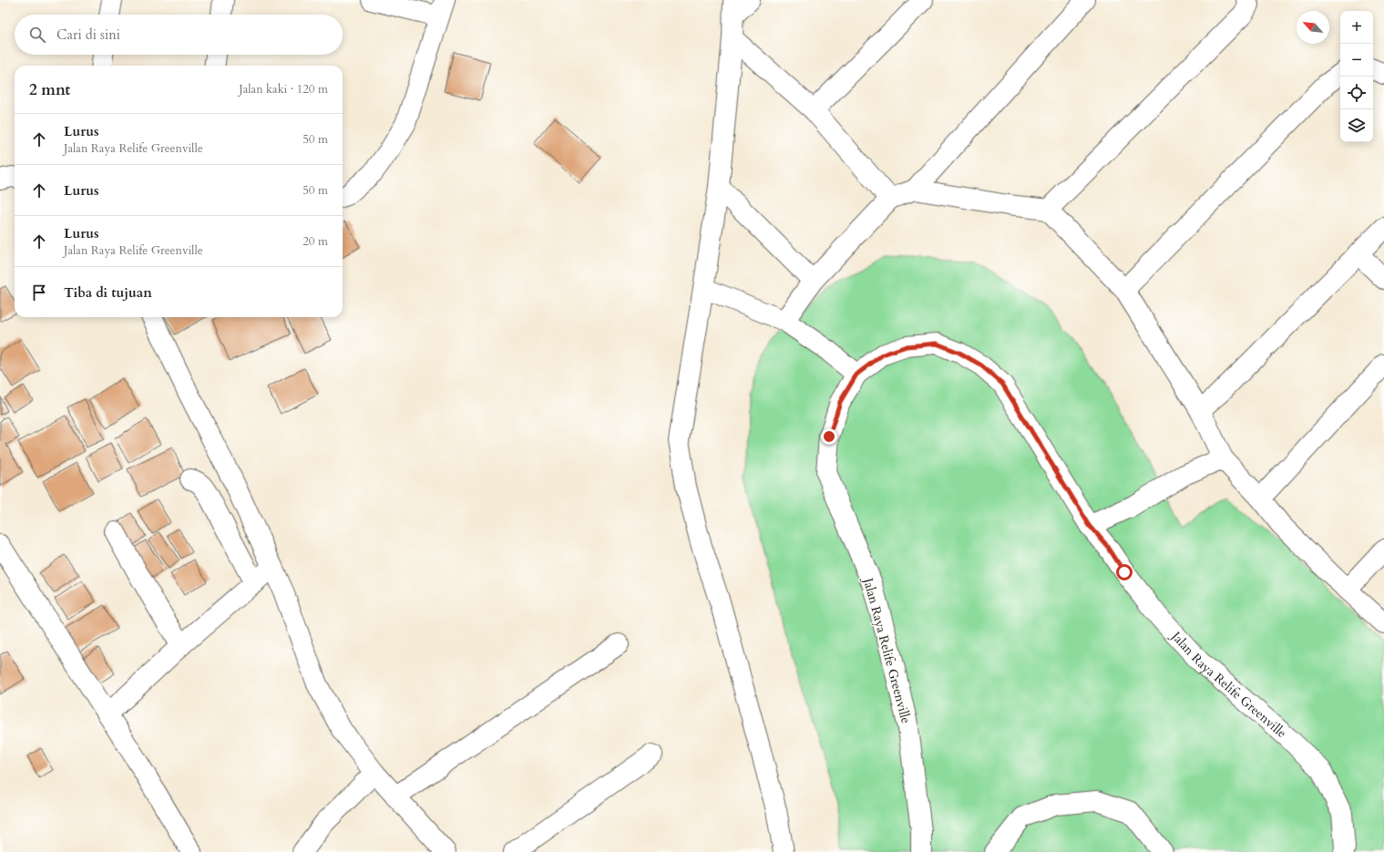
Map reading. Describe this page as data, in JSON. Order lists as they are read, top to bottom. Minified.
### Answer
{"streets":{"street":["Jalan Raya Relife Greenville"]},"north":"top left","page":{"map_buttons":["+","−"],"search":"Cari di sini","heading":["2 mnt","Jalan kaki · 120 m"],"list":[["Lurus","Jalan Raya Relife Greenville","50 m"],["Lurus","50 m"],["Lurus","Jalan Raya Relife Greenville","20 m"],"Tiba di tujuan"]}}
